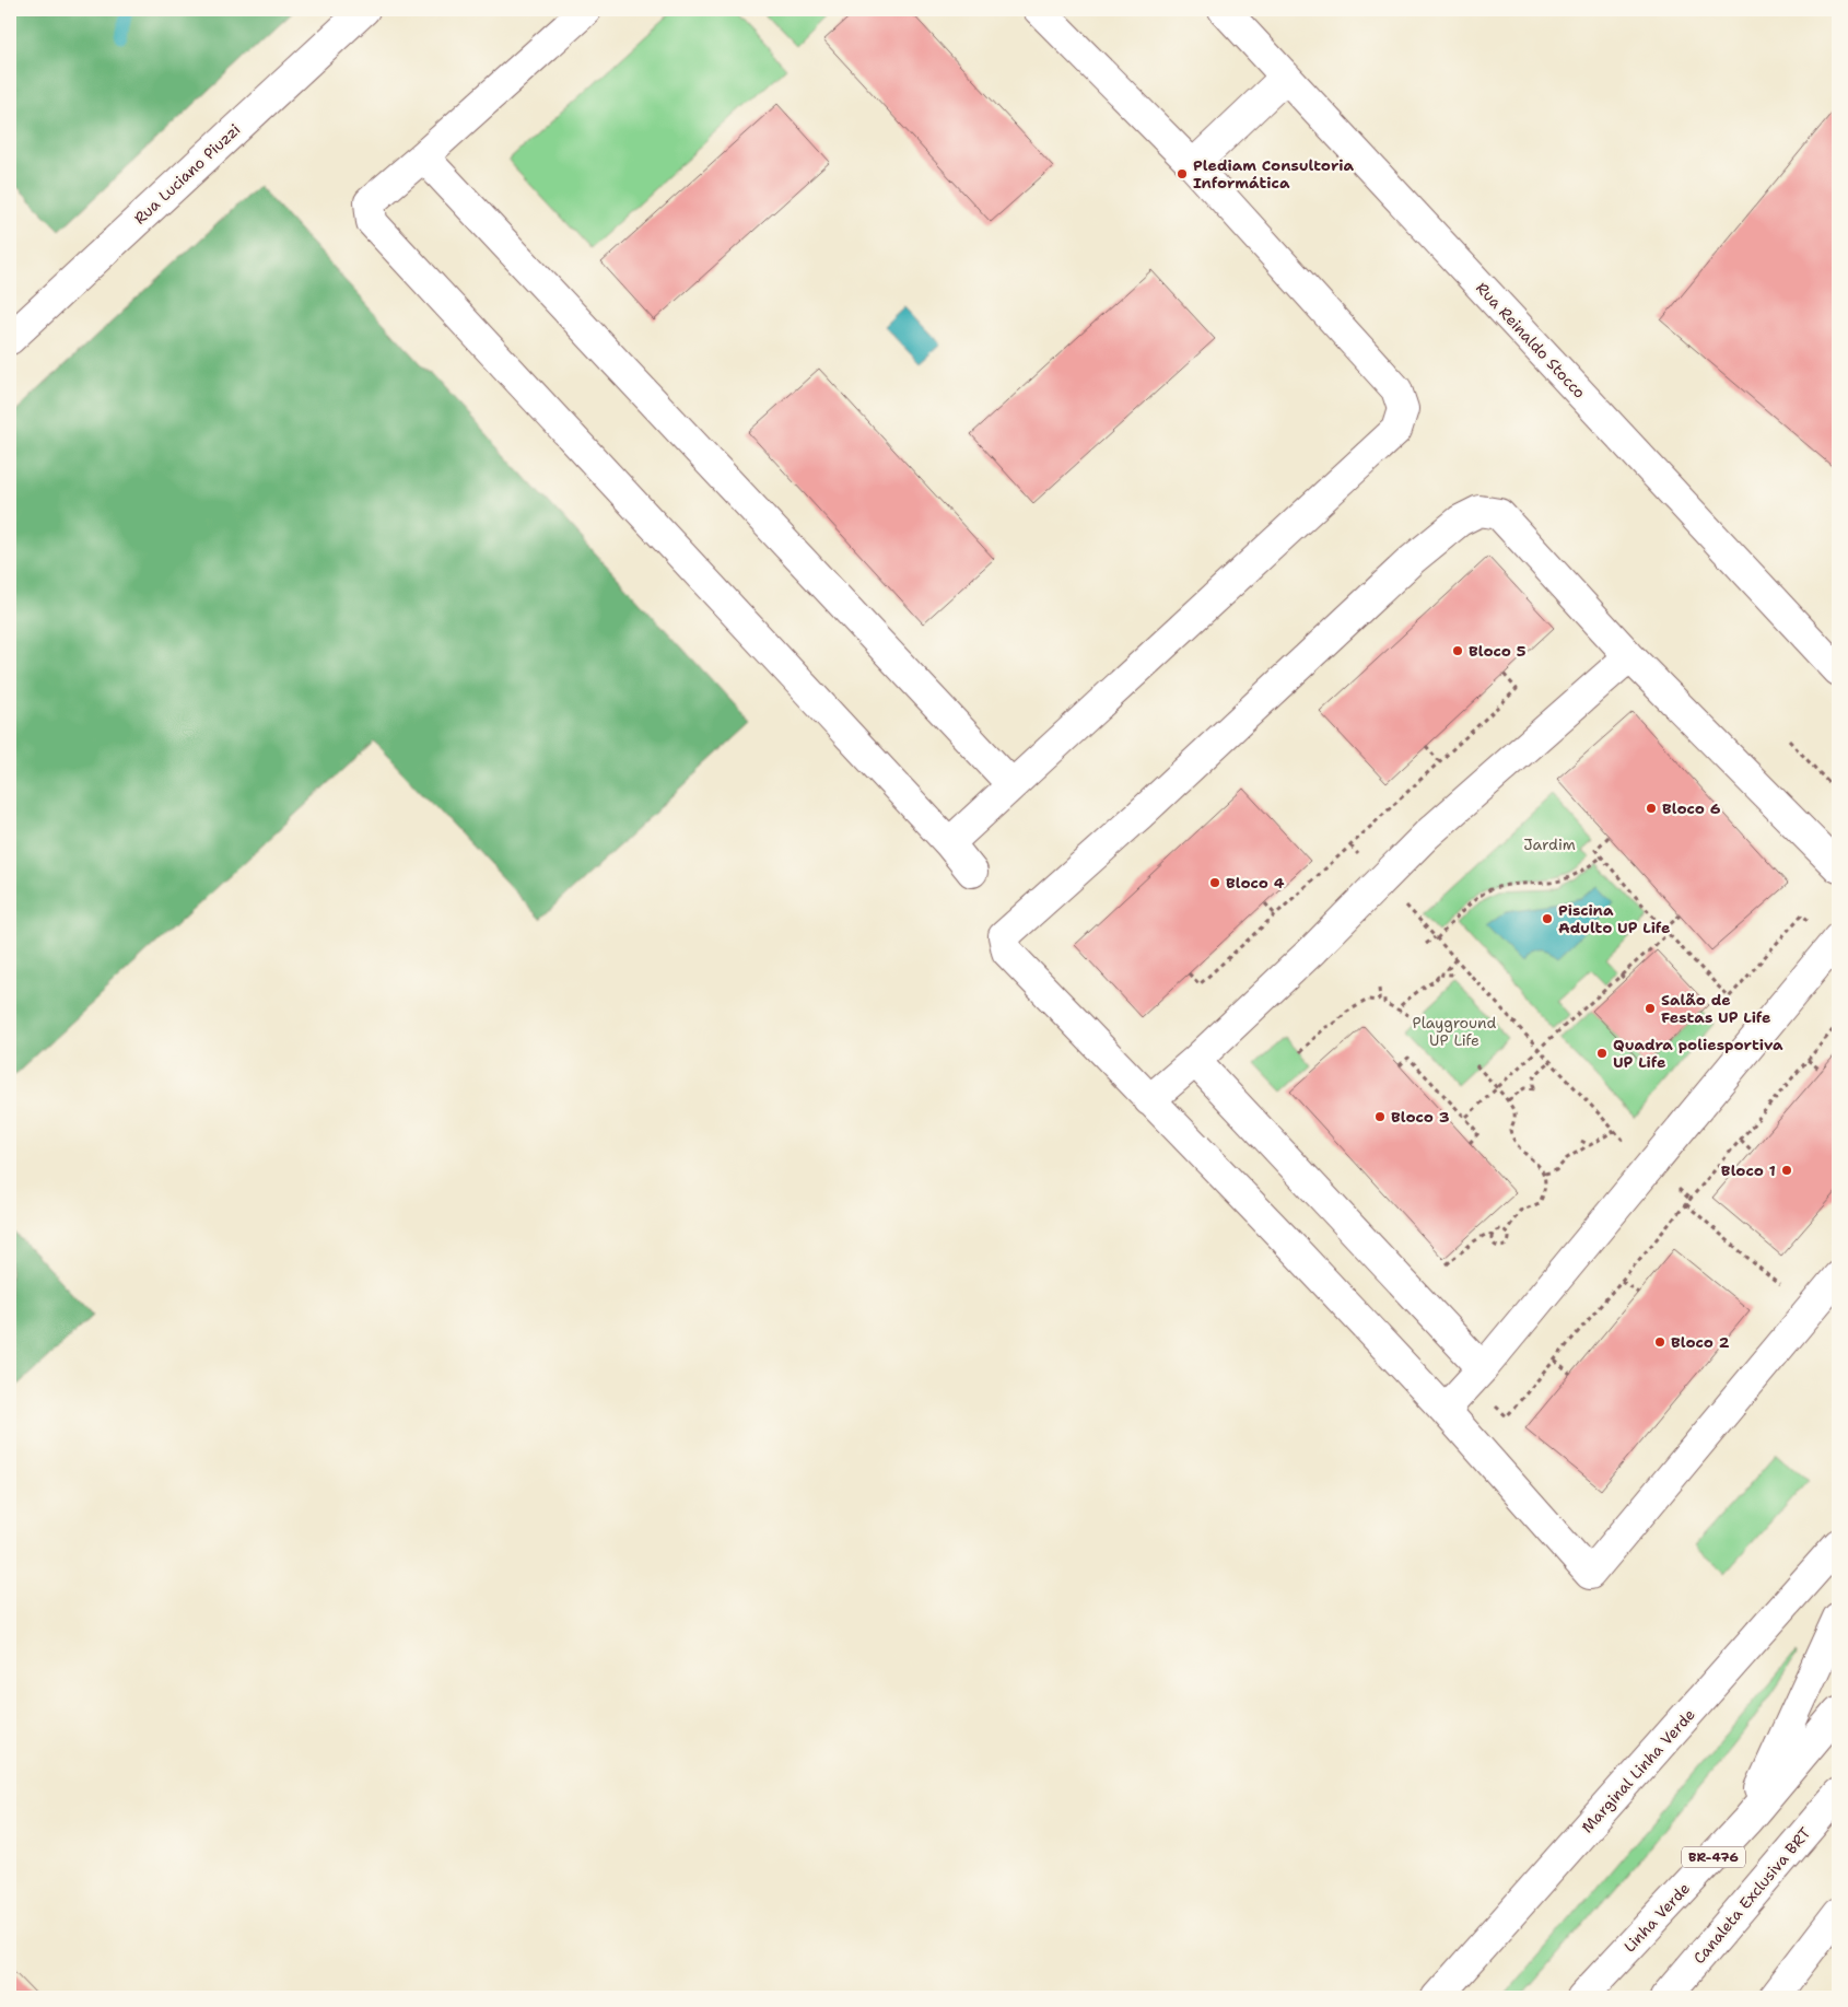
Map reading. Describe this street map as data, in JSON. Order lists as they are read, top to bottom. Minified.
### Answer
{"streets":{"main road":["Rua Luciano Piuzzi","Rua Reinaldo Stocco","Marginal Linha Verde","BR-476","Canaleta Exclusiva BRT","Linha Verde"]},"parks":["Jardim","Playground UP Life"],"places":["Plediam Consultoria Informática","Bloco 5","Bloco 6","Bloco 4","Piscina Adulto UP Life","Salão de Festas UP Life","Quadra poliesportiva UP Life","Bloco 3","Bloco 1","Bloco 2"]}
